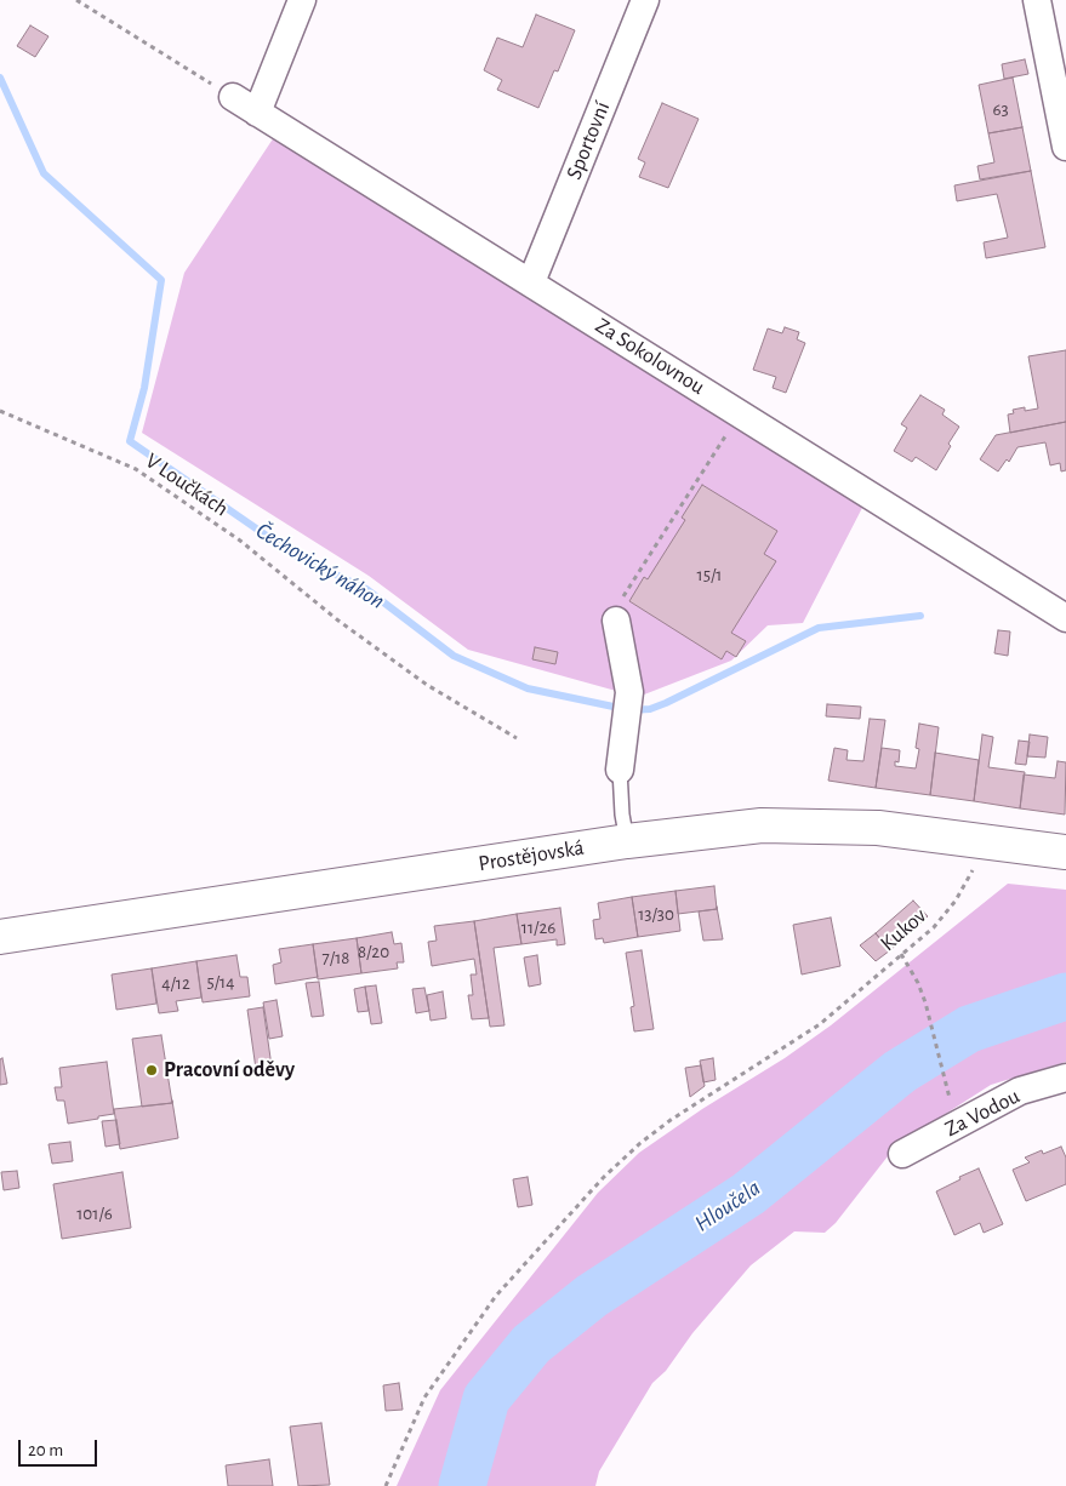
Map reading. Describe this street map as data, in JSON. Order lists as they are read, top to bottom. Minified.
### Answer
{"streets":{"main road":["Prostějovská"],"street":["Sportovní","Za Sokolovnou","Za Vodou"],"path":["V Loučkách","Kukov"]},"crossings":[["Sportovní","Za Sokolovnou"],["Prostějovská","Kukov"]],"water":["Čechovický náhon","Hloučela"],"places":["Pracovní oděvy"],"house_numbers":["63","15/1","13/30","11/26","8/20","7/18","5/14","4/12","101/6"],"scale_bar":"20 m"}
